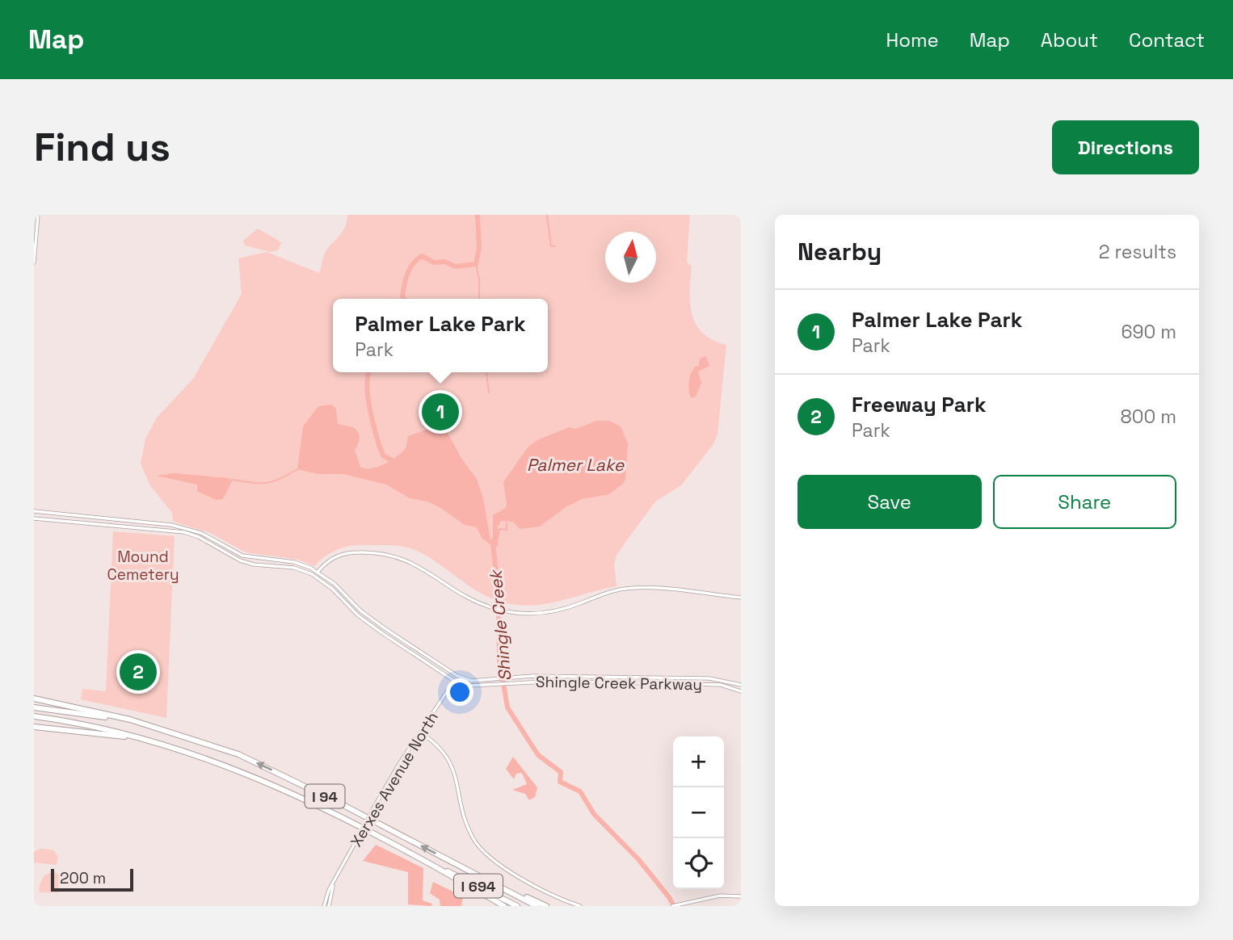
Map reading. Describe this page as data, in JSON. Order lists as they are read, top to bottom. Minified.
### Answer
{"streets":{"highway":["I 94","I 694"],"street":["Shingle Creek Parkway","Xerxes Avenue North"]},"crossings":[["Shingle Creek Parkway","Xerxes Avenue North"],["I 94","I 694"]],"water":["Palmer Lake","Shingle Creek"],"parks":["Mound Cemetery"],"scale_bar":"200 m","north":"top","page":{"header":"Map","nav":["Home","Map","About","Contact"],"buttons":["Directions",["Save","Share"]],"title":"Find us","heading":["Nearby","2 results"],"list":[{"mark":"1","name":"Palmer Lake Park","note":"Park","value":"690 m"},{"mark":"2","name":"Freeway Park","note":"Park","value":"800 m"}],"popup":["Palmer Lake Park","Park"],"pins":["1","2"],"map_buttons":["+","−"],"scale":"200 m"}}
